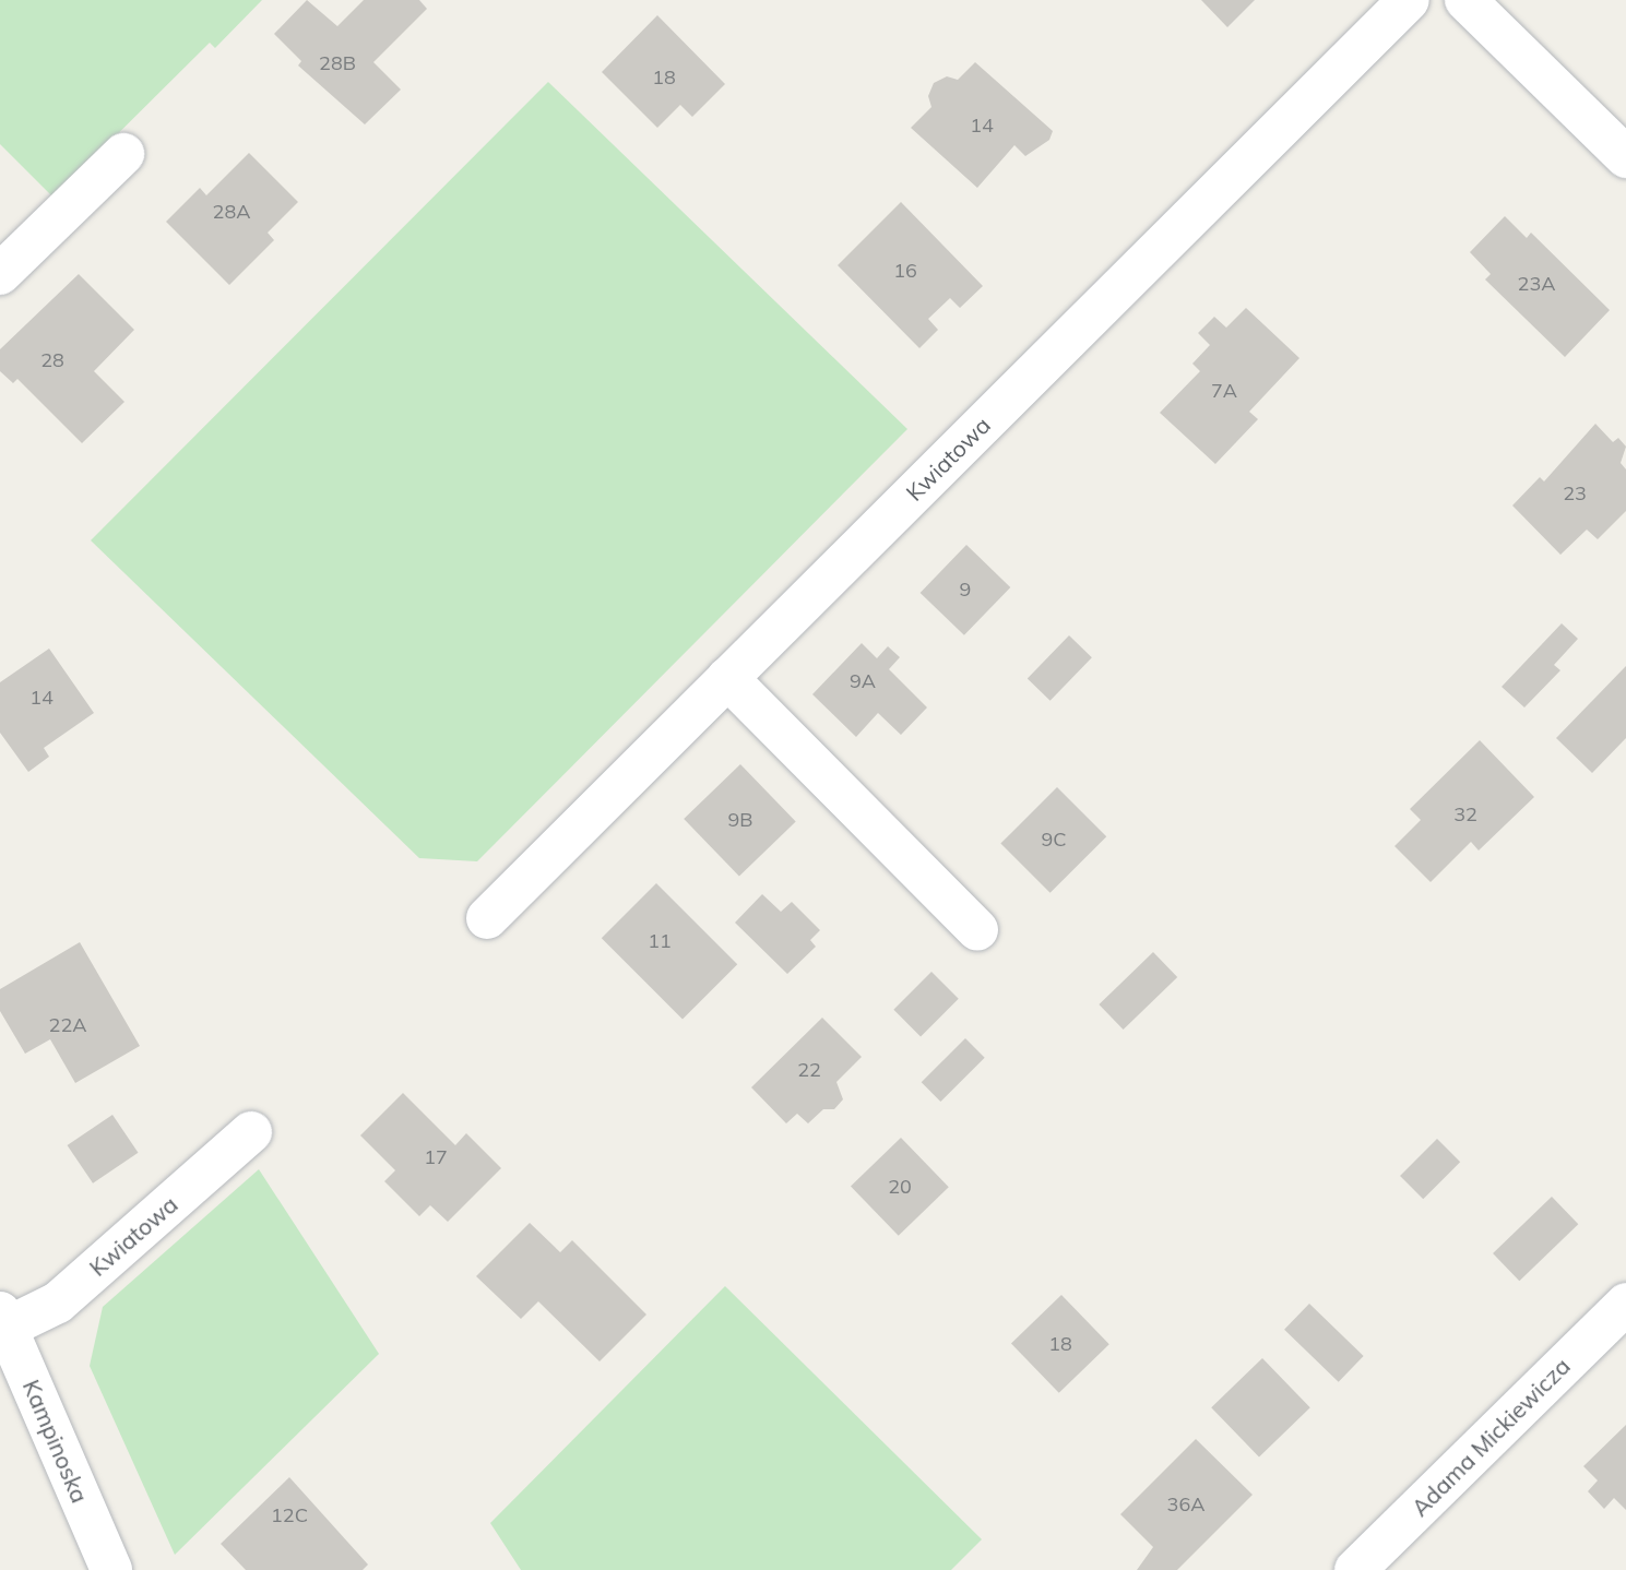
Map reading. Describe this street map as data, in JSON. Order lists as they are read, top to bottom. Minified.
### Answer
{"streets":{"street":["Kwiatowa","Adama Mickiewicza","Kampinoska"]},"crossings":[["Kwiatowa","Kampinoska"]],"house_numbers":["28B","18","14","28A","16","23A","28","7A","23","9","9A","14","32","9B","9C","11","22A","22","17","20","18","36A","12C"]}
